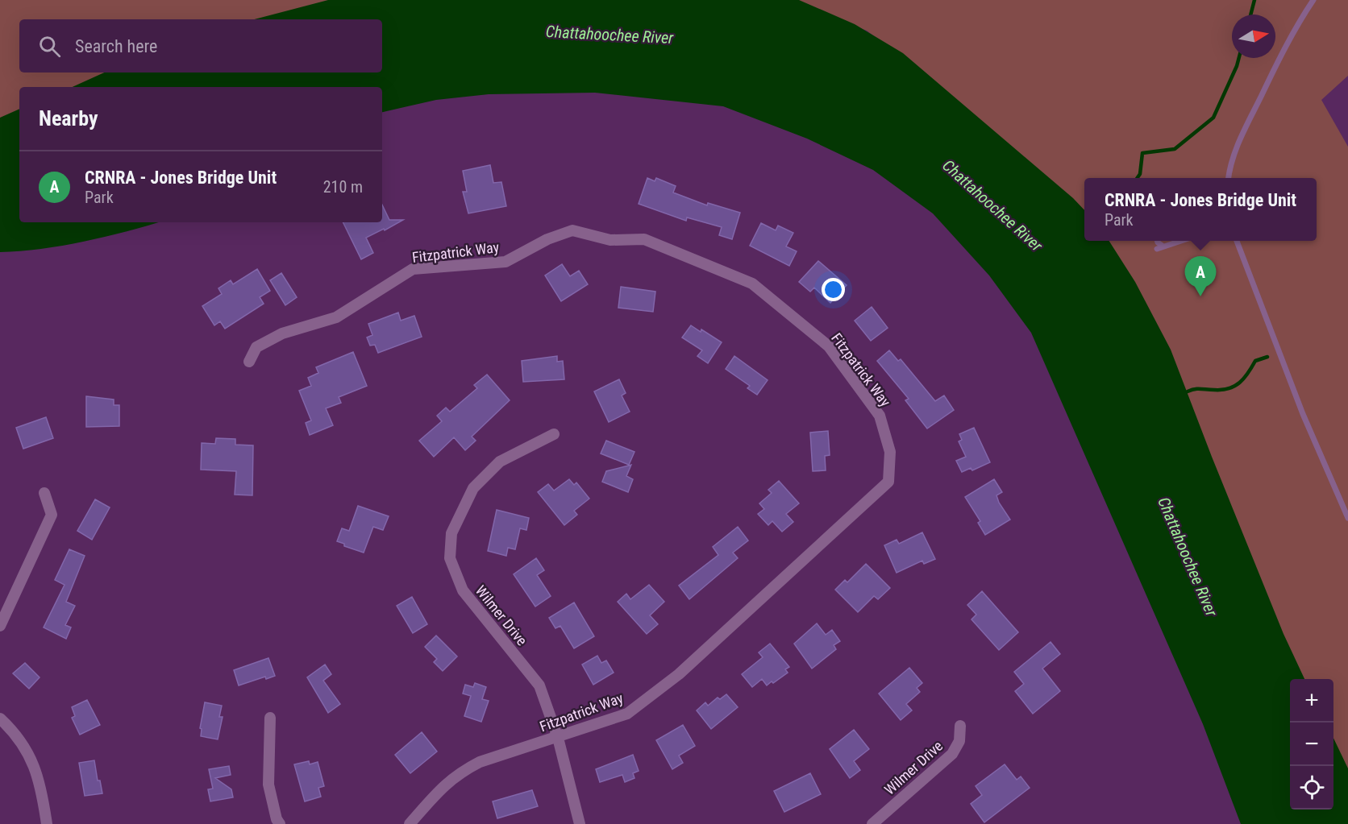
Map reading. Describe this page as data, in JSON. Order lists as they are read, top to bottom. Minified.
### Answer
{"streets":{"street":["Fitzpatrick Way","Wilmer Drive"]},"crossings":[["Fitzpatrick Way","Wilmer Drive"]],"water":["Chattahoochee River"],"north":"right","page":{"search":"Search here","heading":"Nearby","list":[{"mark":"A","name":"CRNRA - Jones Bridge Unit","note":"Park","value":"210 m"}],"popup":["CRNRA - Jones Bridge Unit","Park"],"pins":"A","map_buttons":["+","−"]}}
